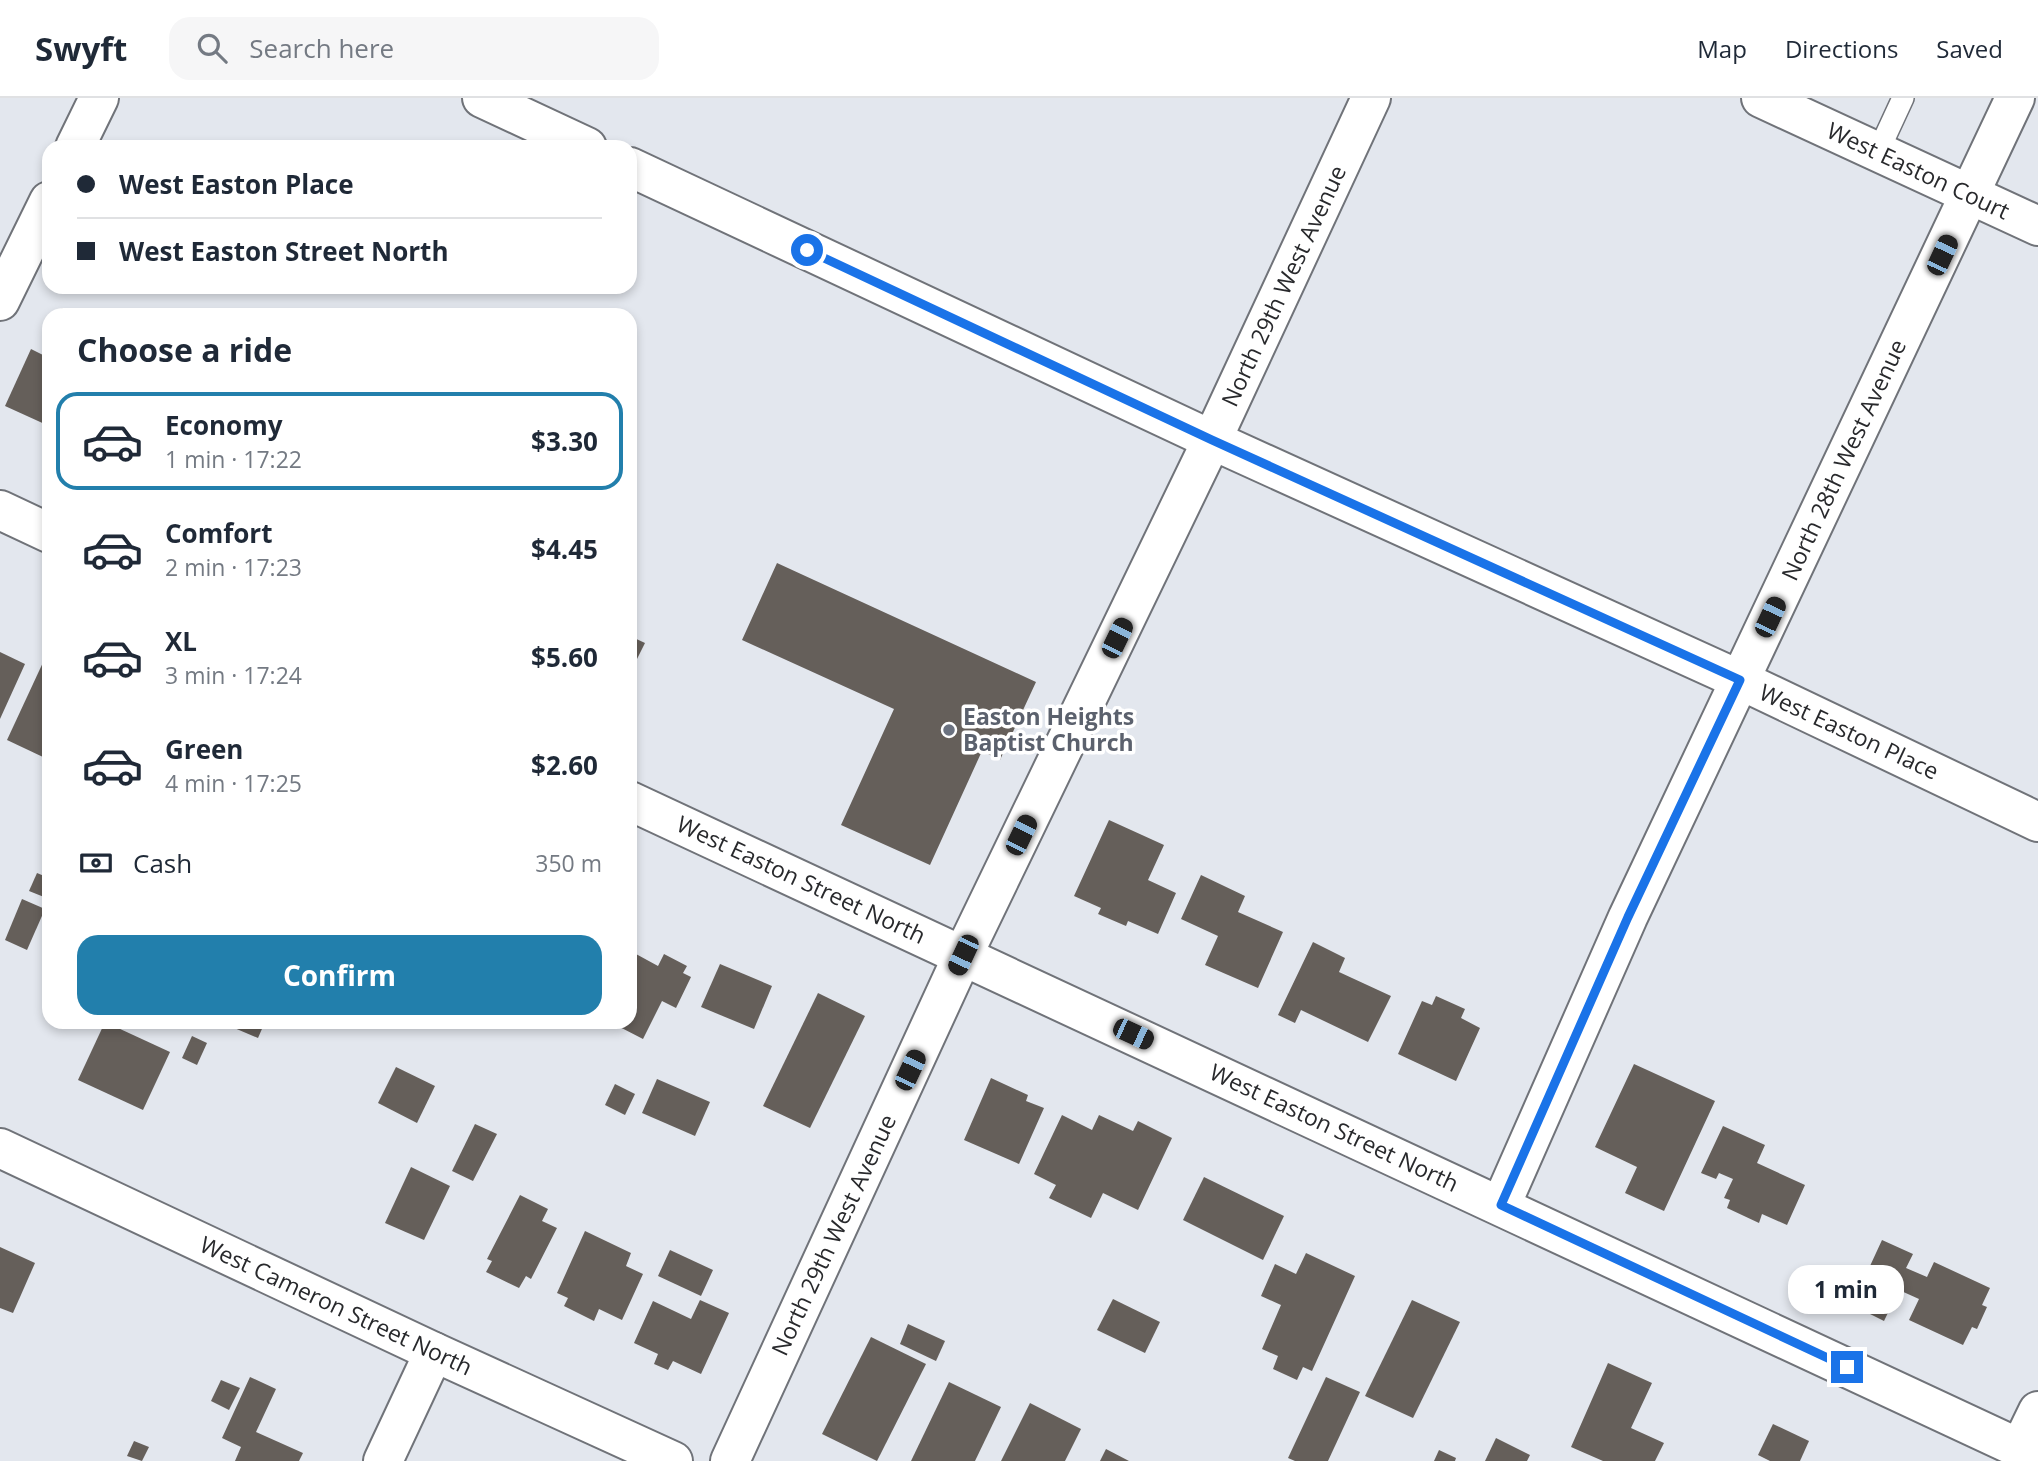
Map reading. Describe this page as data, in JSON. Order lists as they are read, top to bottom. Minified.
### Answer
{"streets":{"street":["West Easton Court","North 29th West Avenue","North 28th West Avenue","West Easton Place","West Easton Street North","West Cameron Street North"]},"crossings":[["West Easton Court","North 28th West Avenue"],["North 29th West Avenue","West Easton Place"],["North 29th West Avenue","West Easton Street North"],["North 28th West Avenue","West Easton Place"],["North 28th West Avenue","West Easton Street North"]],"places":["Easton Heights Baptist Church"],"page":{"header":"Swyft","search":"Search here","nav":["Map","Directions","Saved"],"banner":["West Easton Place","West Easton Street North"],"heading":"Choose a ride","list":[{"name":"Economy","note":"1 min · 17:22","value":"$3.30"},{"name":"Comfort","note":"2 min · 17:23","value":"$4.45"},{"name":"XL","note":"3 min · 17:24","value":"$5.60"},{"name":"Green","note":"4 min · 17:25","value":"$2.60"}],"pay":["Cash","350 m"],"buttons":"Confirm","bubble":"1 min"}}
